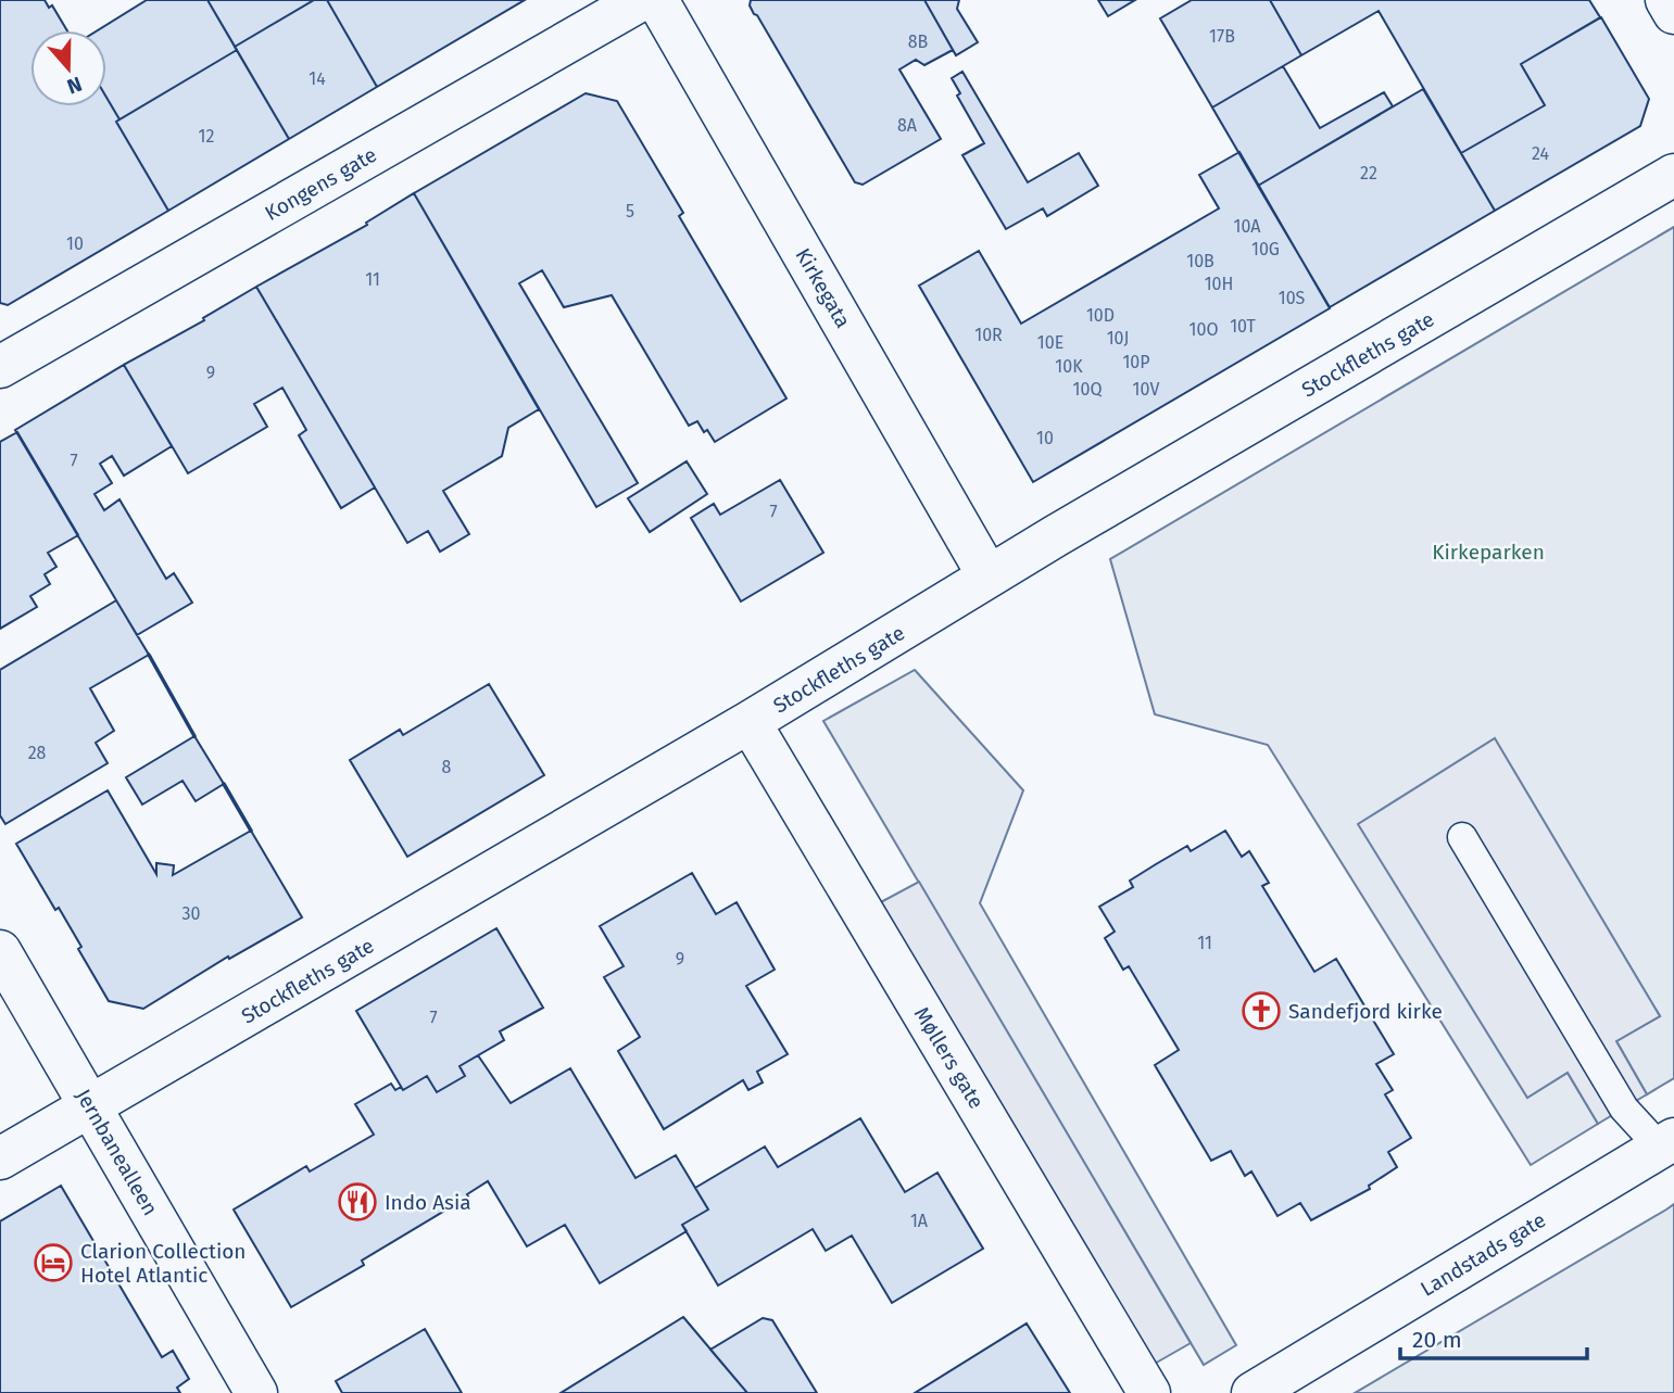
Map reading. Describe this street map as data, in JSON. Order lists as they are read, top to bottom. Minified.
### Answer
{"streets":{"street":["Kongens gate","Kirkegata","Stockfleths gate","Møllers gate","Jernbanealleen","Landstads gate"]},"crossings":[["Kirkegata","Stockfleths gate"],["Stockfleths gate","Møllers gate"],["Stockfleths gate","Jernbanealleen"]],"parks":["Kirkeparken"],"places":{"church":["Sandefjord kirke"],"restaurant":["Indo Asia"],"hotel":["Clarion Collection Hotel Atlantic"]},"house_numbers":["17B","8B","14","8A","12","24","22","5","10A","10","10G","10B","11","10H","10S","10D","10T","10O","10R","10J","10E","10P","10K","9","10Q","10V","10","7","7","28","8","30","11","9","7","1A"],"scale_bar":"20 m","north":"bottom"}
